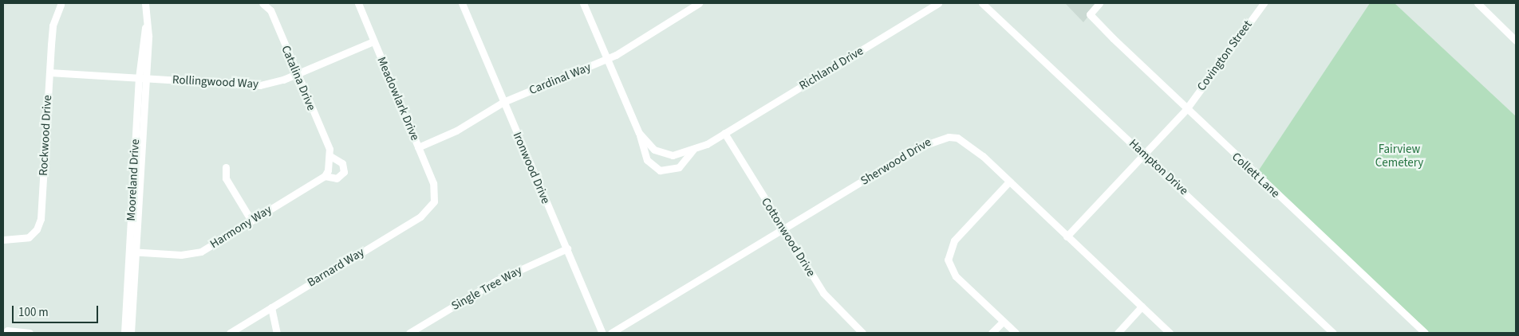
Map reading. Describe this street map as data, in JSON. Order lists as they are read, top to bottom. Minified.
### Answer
{"streets":{"street":["Covington Street","Richland Drive","Catalina Drive","Cardinal Way","Rollingwood Way","Meadowlark Drive","Rockwood Drive","Sherwood Drive","Hampton Drive","Ironwood Drive","Collett Lane","Mooreland Drive","Harmony Way","Cottonwood Drive","Barnard Way","Single Tree Way"]},"crossings":[["Covington Street","Sherwood Drive"],["Covington Street","Hampton Drive"],["Covington Street","Collett Lane"],["Richland Drive","Cottonwood Drive"],["Catalina Drive","Rollingwood Way"],["Cardinal Way","Meadowlark Drive"],["Cardinal Way","Ironwood Drive"],["Rollingwood Way","Meadowlark Drive"],["Rollingwood Way","Rockwood Drive"],["Rollingwood Way","Mooreland Drive"],["Meadowlark Drive","Barnard Way"],["Sherwood Drive","Cottonwood Drive"],["Ironwood Drive","Single Tree Way"],["Mooreland Drive","Harmony Way"]],"parks":["Fairview Cemetery"],"scale_bar":"100 m"}
